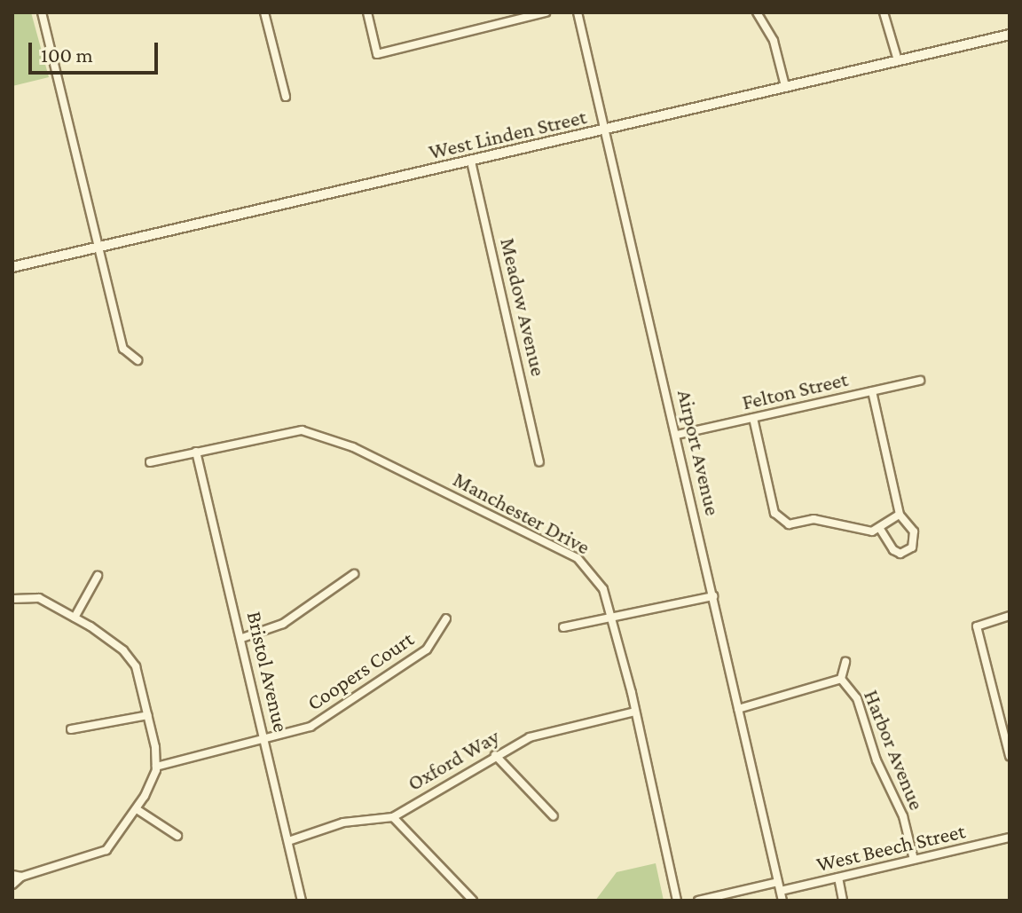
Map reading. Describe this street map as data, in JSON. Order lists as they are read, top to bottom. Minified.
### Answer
{"streets":{"street":["West Linden Street","Meadow Avenue","Felton Street","Airport Avenue","Manchester Drive","Coopers Court","Bristol Avenue","Harbor Avenue","Oxford Way","West Beech Street"]},"crossings":[["West Linden Street","Meadow Avenue"],["West Linden Street","Airport Avenue"],["Felton Street","Airport Avenue"],["Airport Avenue","Harbor Avenue"],["Airport Avenue","West Beech Street"],["Manchester Drive","Bristol Avenue"],["Manchester Drive","Oxford Way"],["Coopers Court","Bristol Avenue"],["Bristol Avenue","Oxford Way"],["Harbor Avenue","West Beech Street"]],"scale_bar":"100 m"}
